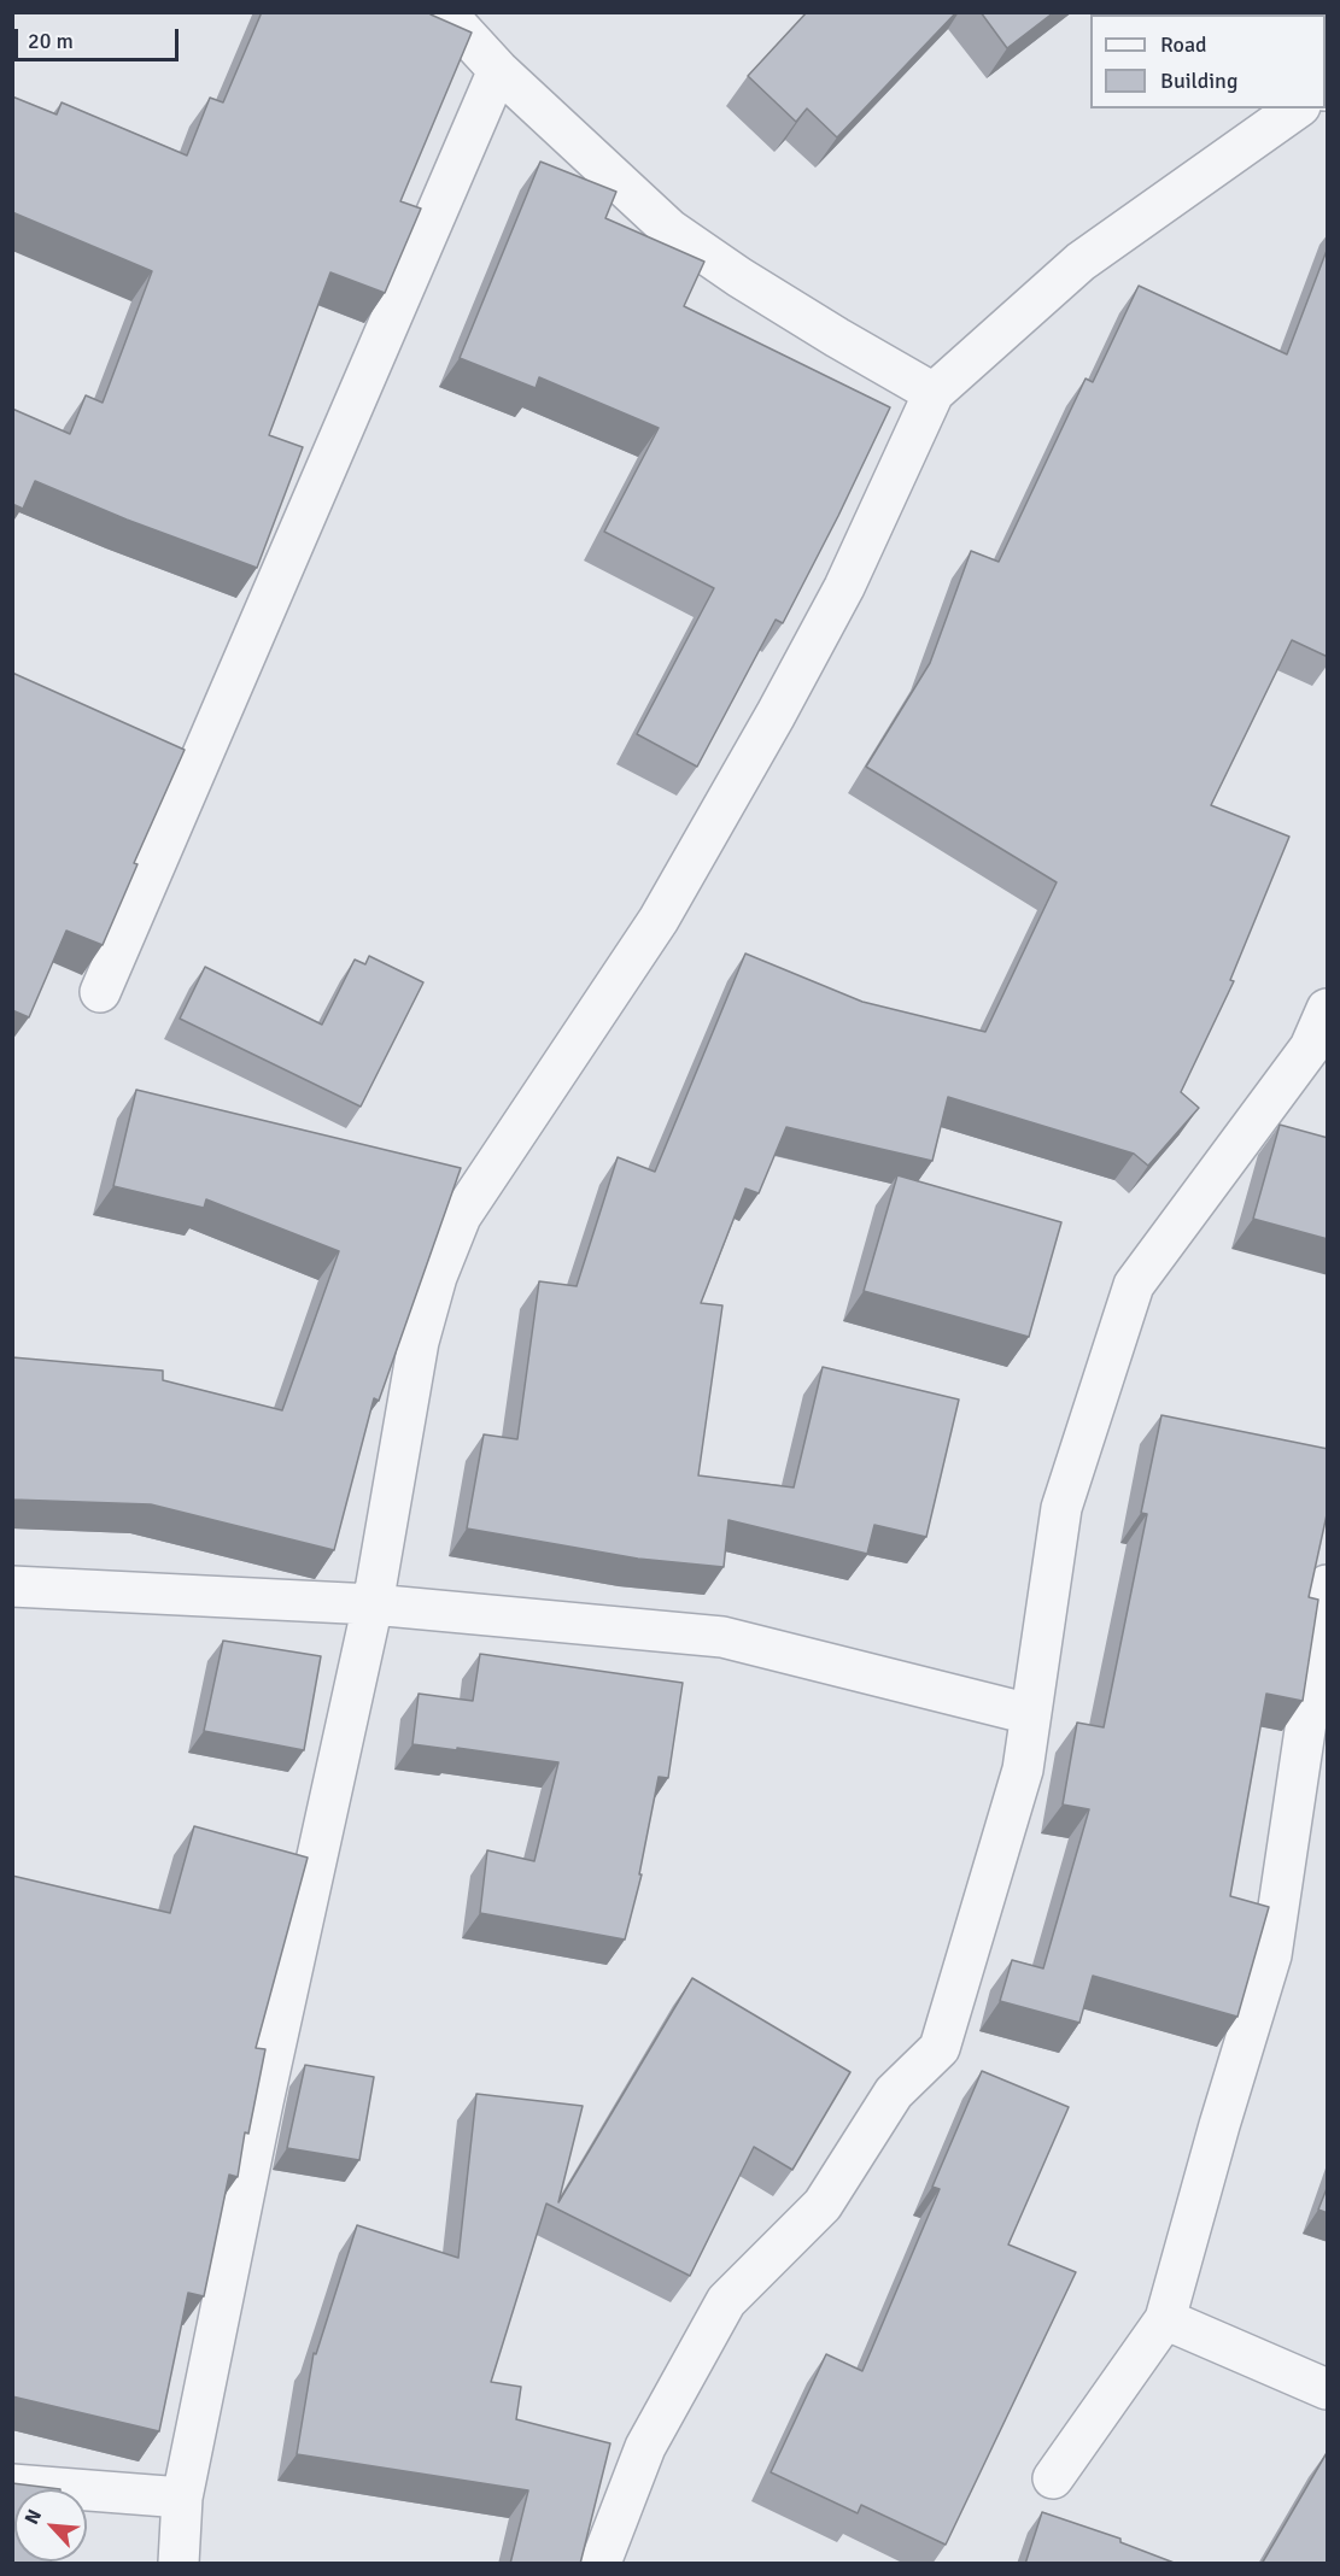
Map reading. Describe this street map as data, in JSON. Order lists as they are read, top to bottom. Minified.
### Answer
{"legend":["Road","Building"],"scale_bar":"20 m","north":"top left"}
